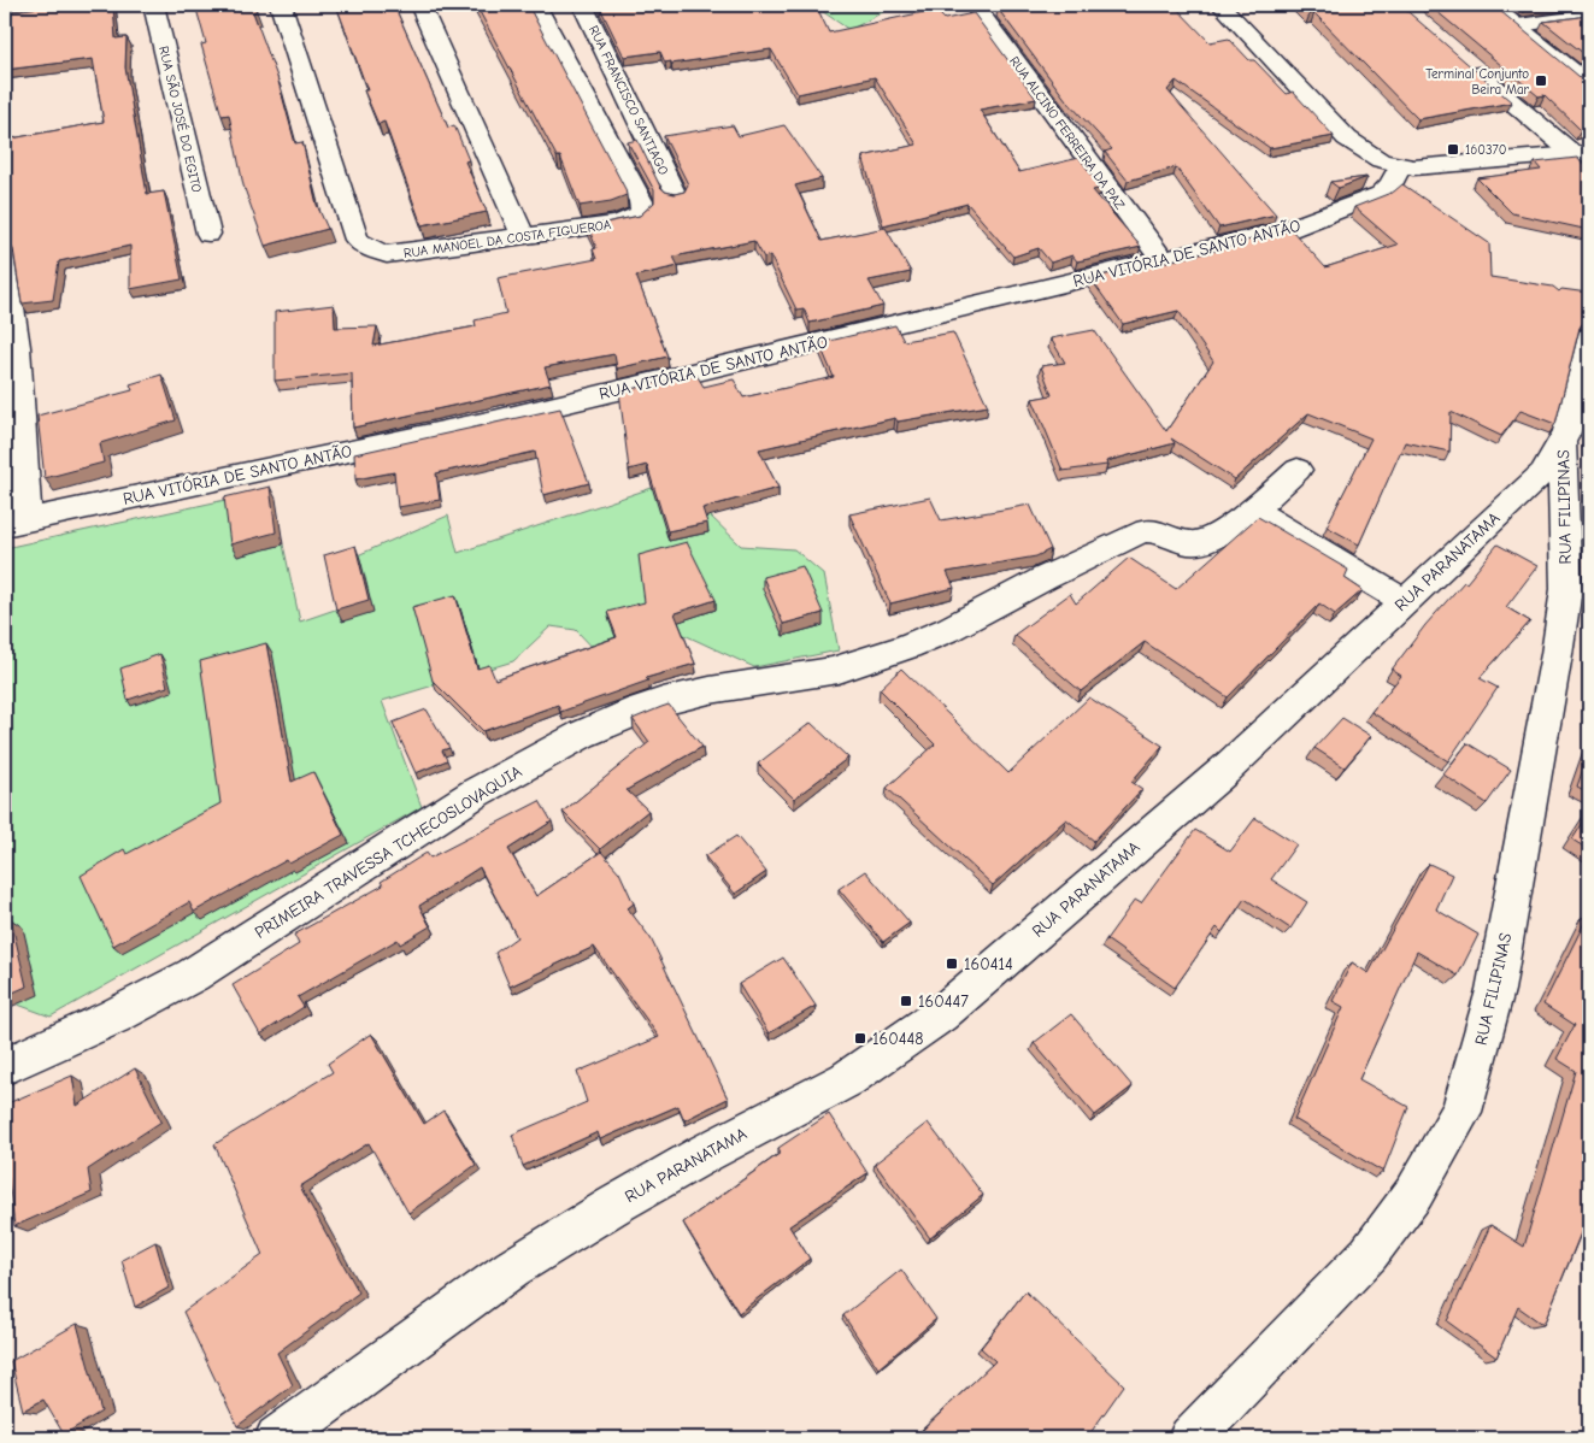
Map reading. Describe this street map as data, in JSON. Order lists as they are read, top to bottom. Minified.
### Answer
{"streets":{"street":["RUA FRANCISCO SANTIAGO","RUA SÃO JOSÉ DO EGITO","RUA ALCINO FERREIRA DA PAZ","RUA MANOEL DA COSTA FIGUEROA","RUA VITÓRIA DE SANTO ANTÃO","RUA FILIPINAS","RUA PARANATAMA","PRIMEIRA TRAVESSA TCHECOSLOVAQUIA"]},"crossings":[["RUA ALCINO FERREIRA DA PAZ","RUA VITÓRIA DE SANTO ANTÃO"],["RUA FILIPINAS","RUA PARANATAMA"]],"places":{"transit":["Terminal Conjunto Beira Mar","160370","160414","160447","160448"]}}
